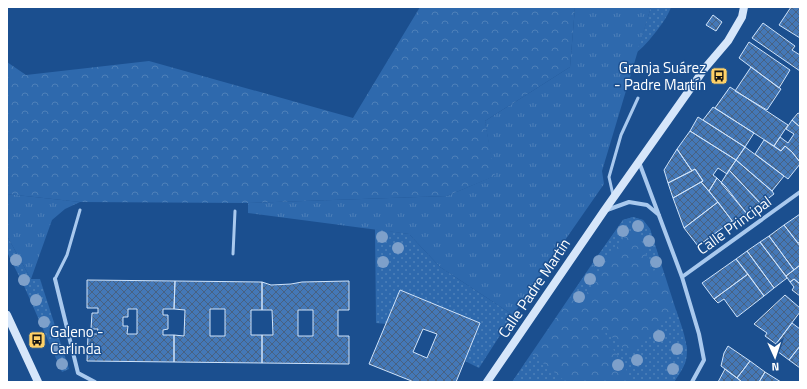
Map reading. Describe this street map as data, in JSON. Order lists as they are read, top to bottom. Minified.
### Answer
{"streets":{"street":["Calle Principal","Calle Padre Martín"]},"places":{"bus stop":["Granja Suárez - Padre Martín","Galeno - Carlinda"]},"north":"bottom"}
